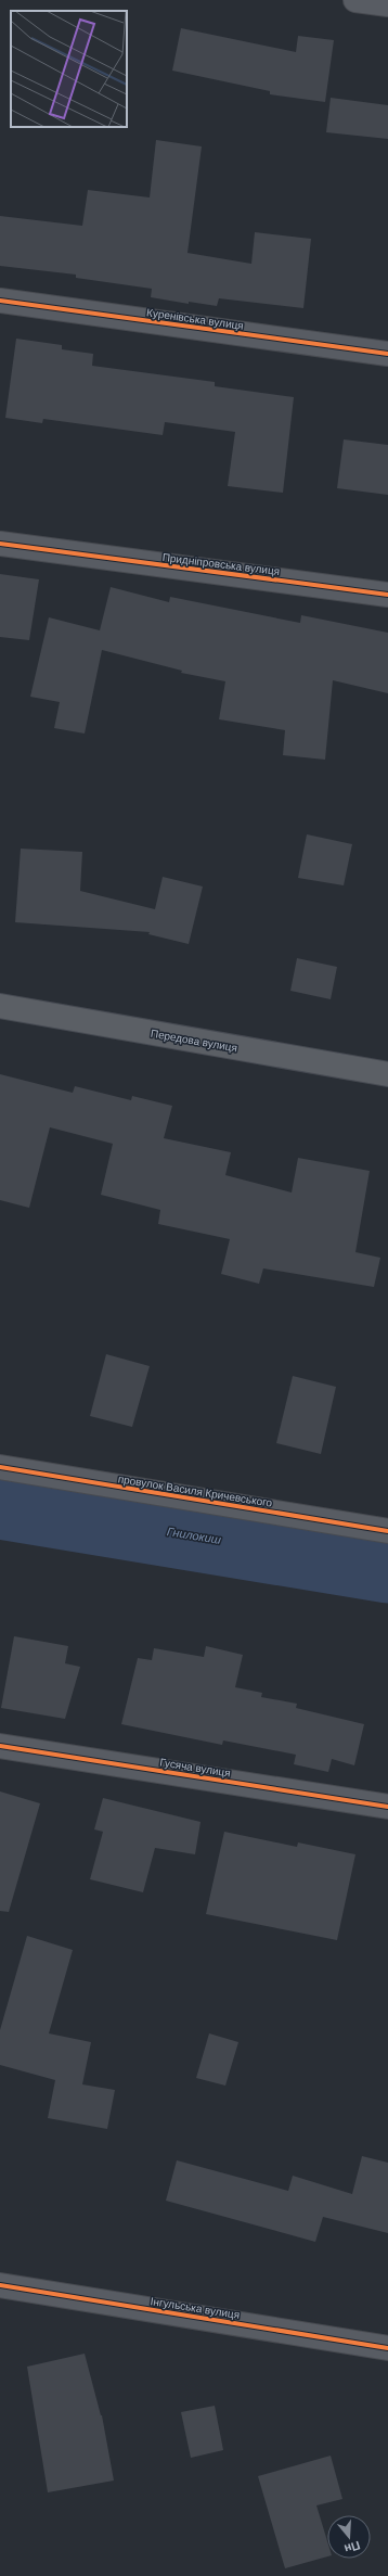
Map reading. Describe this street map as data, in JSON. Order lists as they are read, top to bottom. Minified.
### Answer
{"streets":{"main road":["Передова вулиця"],"street":["Куренівська вулиця","Придніпровська вулиця","провулок Василя Кричевського","Гусяча вулиця","Інгульська вулиця"]},"water":["Гнилокиш"],"north":"bottom"}
